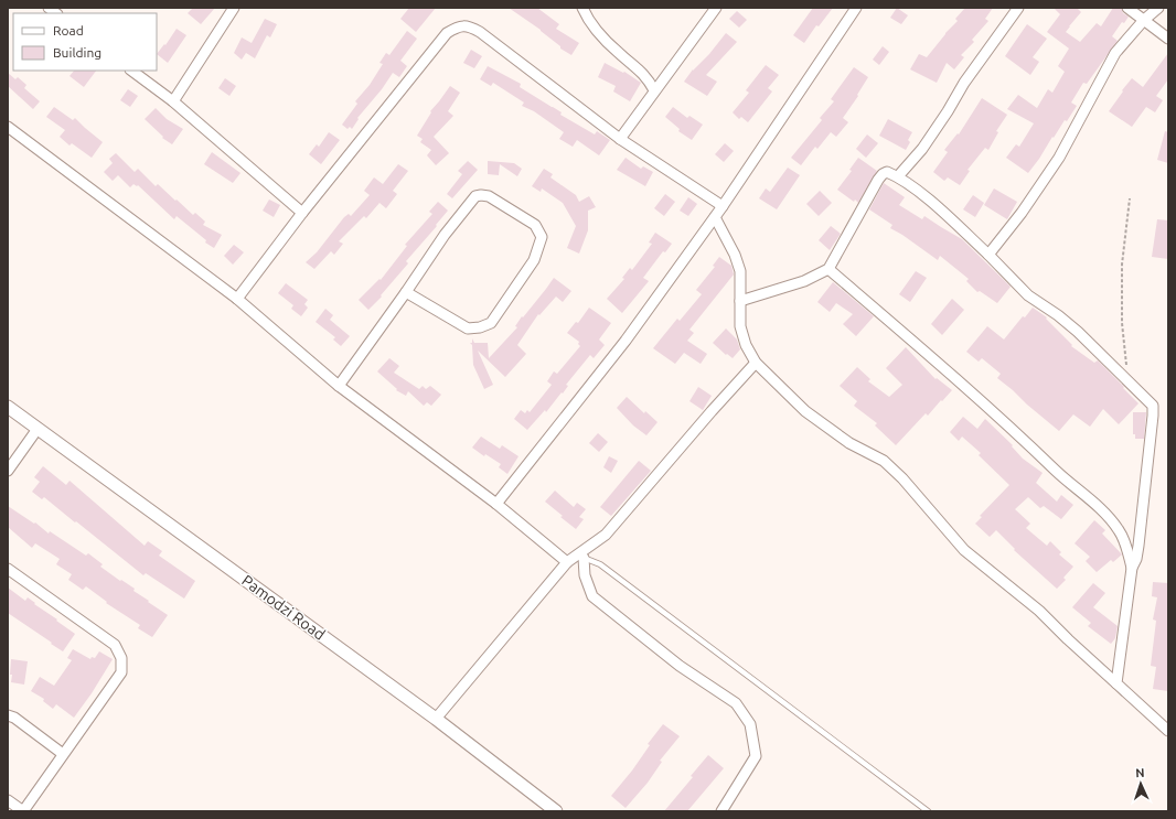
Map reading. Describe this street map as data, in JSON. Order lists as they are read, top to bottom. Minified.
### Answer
{"streets":{"street":["Pamodzi Road"]},"legend":["Road","Building"],"north":"top"}
